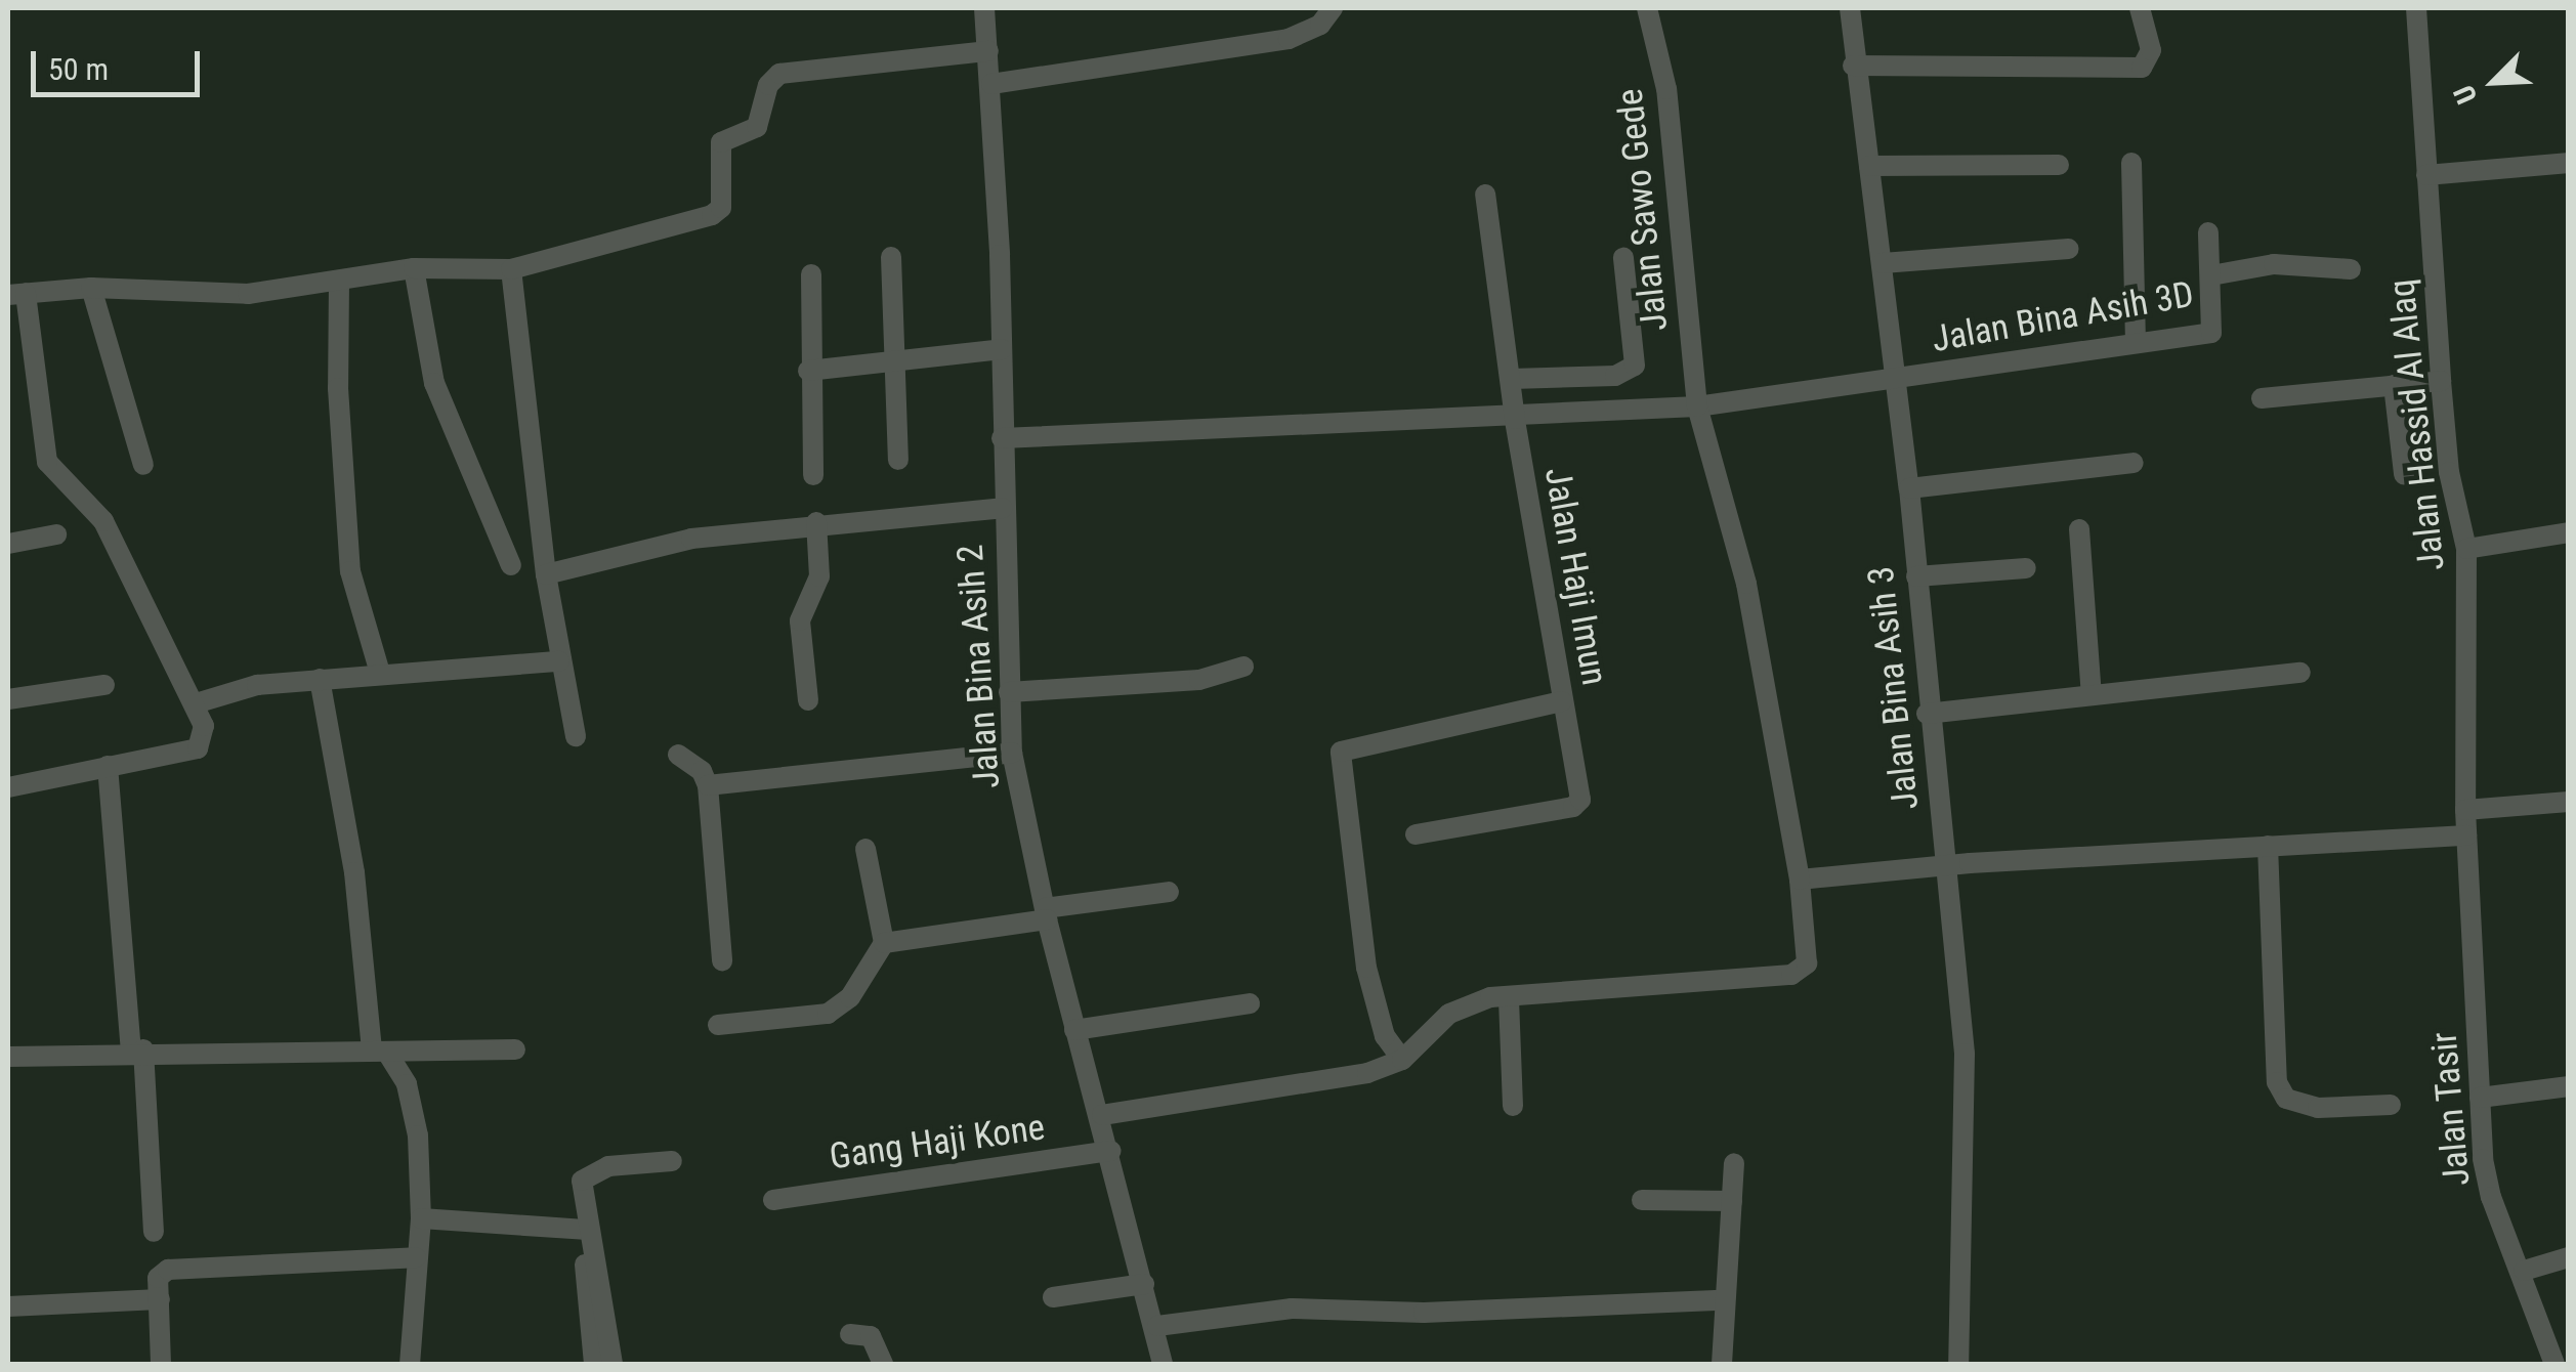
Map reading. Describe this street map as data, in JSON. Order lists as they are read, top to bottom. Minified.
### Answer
{"streets":{"street":["Jalan Sawo Gede","Jalan Bina Asih 3D","Jalan Hassid Al Alaq","Jalan Haji Imun","Jalan Bina Asih 2","Jalan Bina Asih 3","Jalan Tasir","Gang Haji Kone"]},"crossings":[["Jalan Sawo Gede","Jalan Bina Asih 3D"],["Jalan Bina Asih 3D","Jalan Haji Imun"],["Jalan Bina Asih 3D","Jalan Bina Asih 2"],["Jalan Bina Asih 3D","Jalan Bina Asih 3"],["Jalan Hassid Al Alaq","Jalan Tasir"],["Jalan Bina Asih 2","Gang Haji Kone"]],"scale_bar":"50 m","north":"bottom left"}
